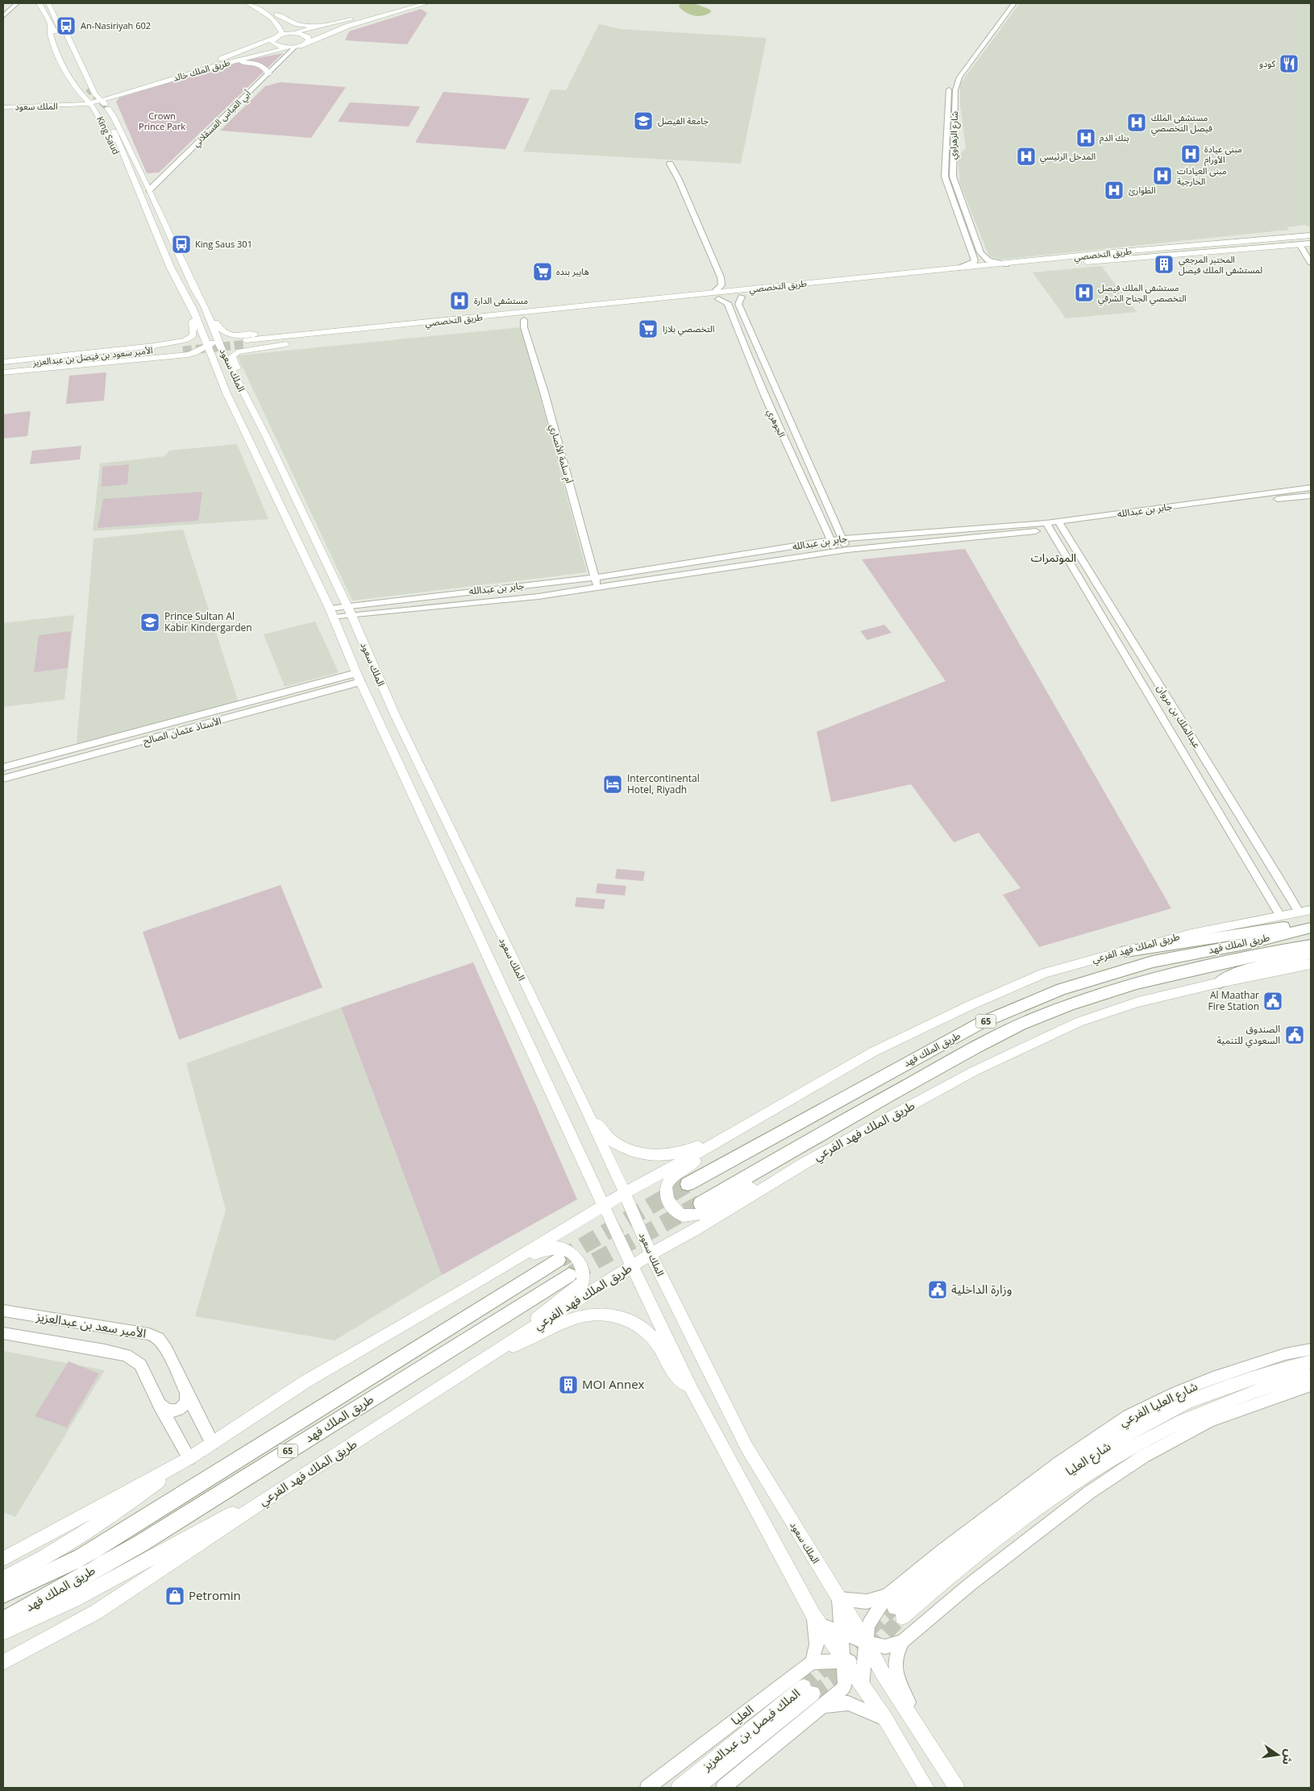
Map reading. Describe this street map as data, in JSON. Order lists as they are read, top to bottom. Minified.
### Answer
{"streets":{"highway":["طريق الملك فهد","65"],"main road":["طريق الملك خالد","الملك سعود","King Saud","طريق التخصصي","الأمير سعود بن فيصل بن عبدالعزيز","طريق الملك فهد الفرعي","شارع العليا","الملك فيصل بن عبدالعزيز"],"street":["أبي العباس العسقلاني","شارع الزهراوي","الجوهري","أم سلمة الأنصاري","جابر بن عبدالله","عبدالملك بن مروان","الأستاذ عثمان الصالح","الأمير سعد بن عبدالعزيز","شارع العليا الفرعي","العليا"]},"crossings":[["طريق الملك خالد","الملك سعود"],["طريق الملك خالد","أبي العباس العسقلاني"],["الملك سعود","أبي العباس العسقلاني"],["الملك سعود","King Saud"],["الملك سعود","جابر بن عبدالله"],["الملك سعود","الأستاذ عثمان الصالح"],["الملك سعود","طريق الملك فهد الفرعي"],["الملك سعود","شارع العليا الفرعي"],["أبي العباس العسقلاني","King Saud"],["شارع الزهراوي","طريق التخصصي"],["طريق التخصصي","الجوهري"],["الجوهري","جابر بن عبدالله"],["أم سلمة الأنصاري","جابر بن عبدالله"],["جابر بن عبدالله","عبدالملك بن مروان"],["عبدالملك بن مروان","طريق الملك فهد الفرعي"],["طريق الملك فهد الفرعي","الأمير سعد بن عبدالعزيز"],["شارع العليا الفرعي","شارع العليا"]],"districts":["الموتمرات"],"parks":["Crown Prince Park"],"places":{"bus stop":["An-Nasiriyah 602","King Saus 301"],"restaurant":["كودو"],"school or university":["جامعة الفيصل","Prince Sultan Al Kabir Kindergarden"],"hospital":["مستشفى الملك فيصل التخصصي","بنك الدم","مبنى عيادة الأورام","المدخل الرئيسي","مبنى العيادات الخارجية","الطوارئ","مستشفى الملك فيصل التخصصي الجناح الشرقي","مستشفى الدارة"],"building":["المختبر المرجعي لمستشفى الملك فيصل","MOI Annex"],"supermarket":["هايبر بنده","التخصصي بلازا"],"hotel":["Intercontinental Hotel, Riyadh"],"public building":["Al Maathar Fire Station","الصندوق السعودي للتنمية","وزارة الداخلية"],"shop":["Petromin"]},"north":"right"}
